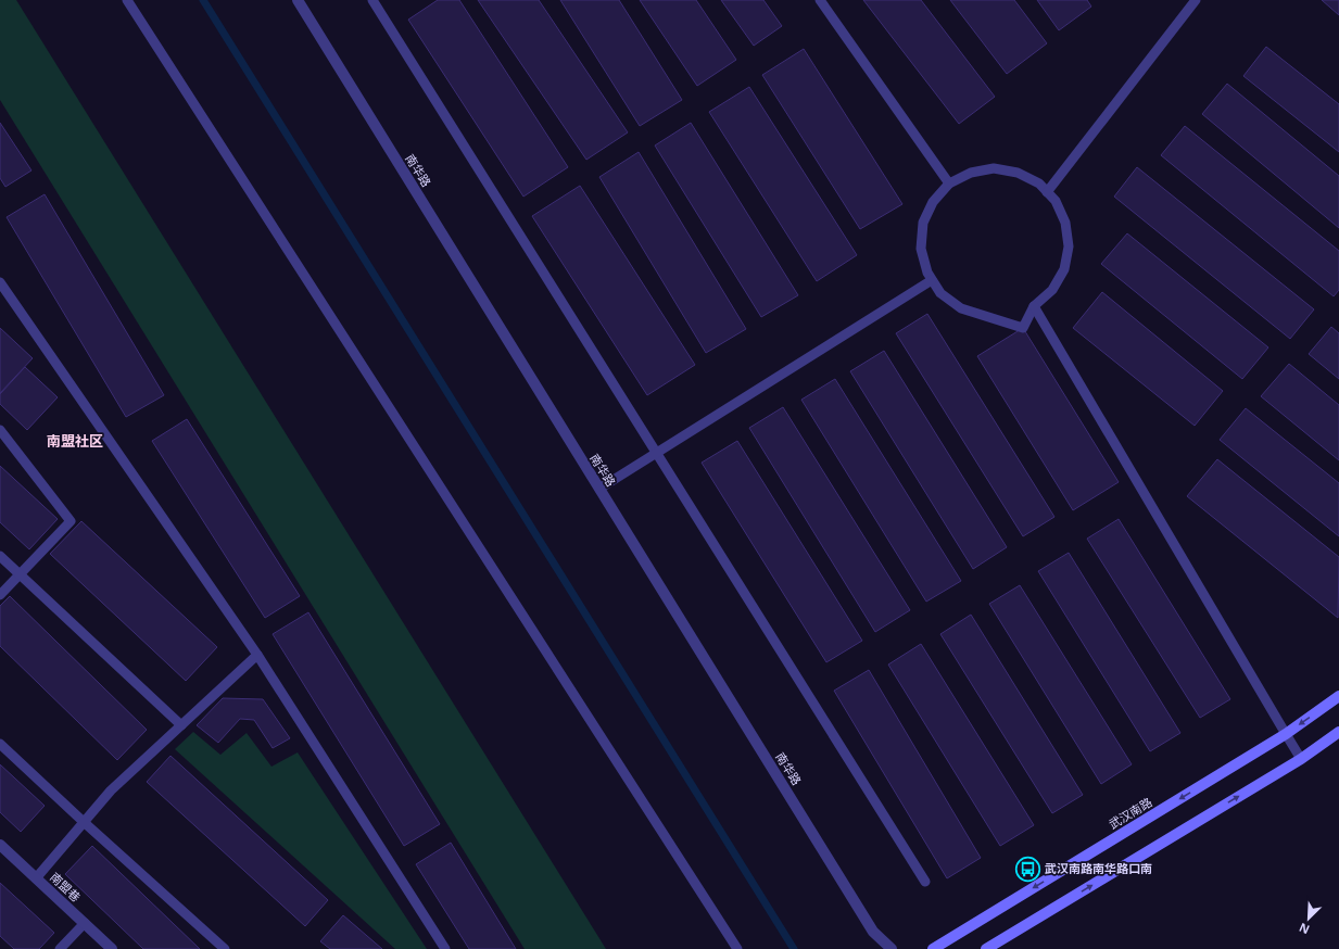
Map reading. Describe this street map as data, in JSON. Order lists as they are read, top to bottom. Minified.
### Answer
{"streets":{"main road":["武汉南路"],"street":["南华路","南盟巷"]},"districts":["南盟社区"],"places":{"bus stop":["武汉南路南华路口南"]},"north":"bottom left"}
